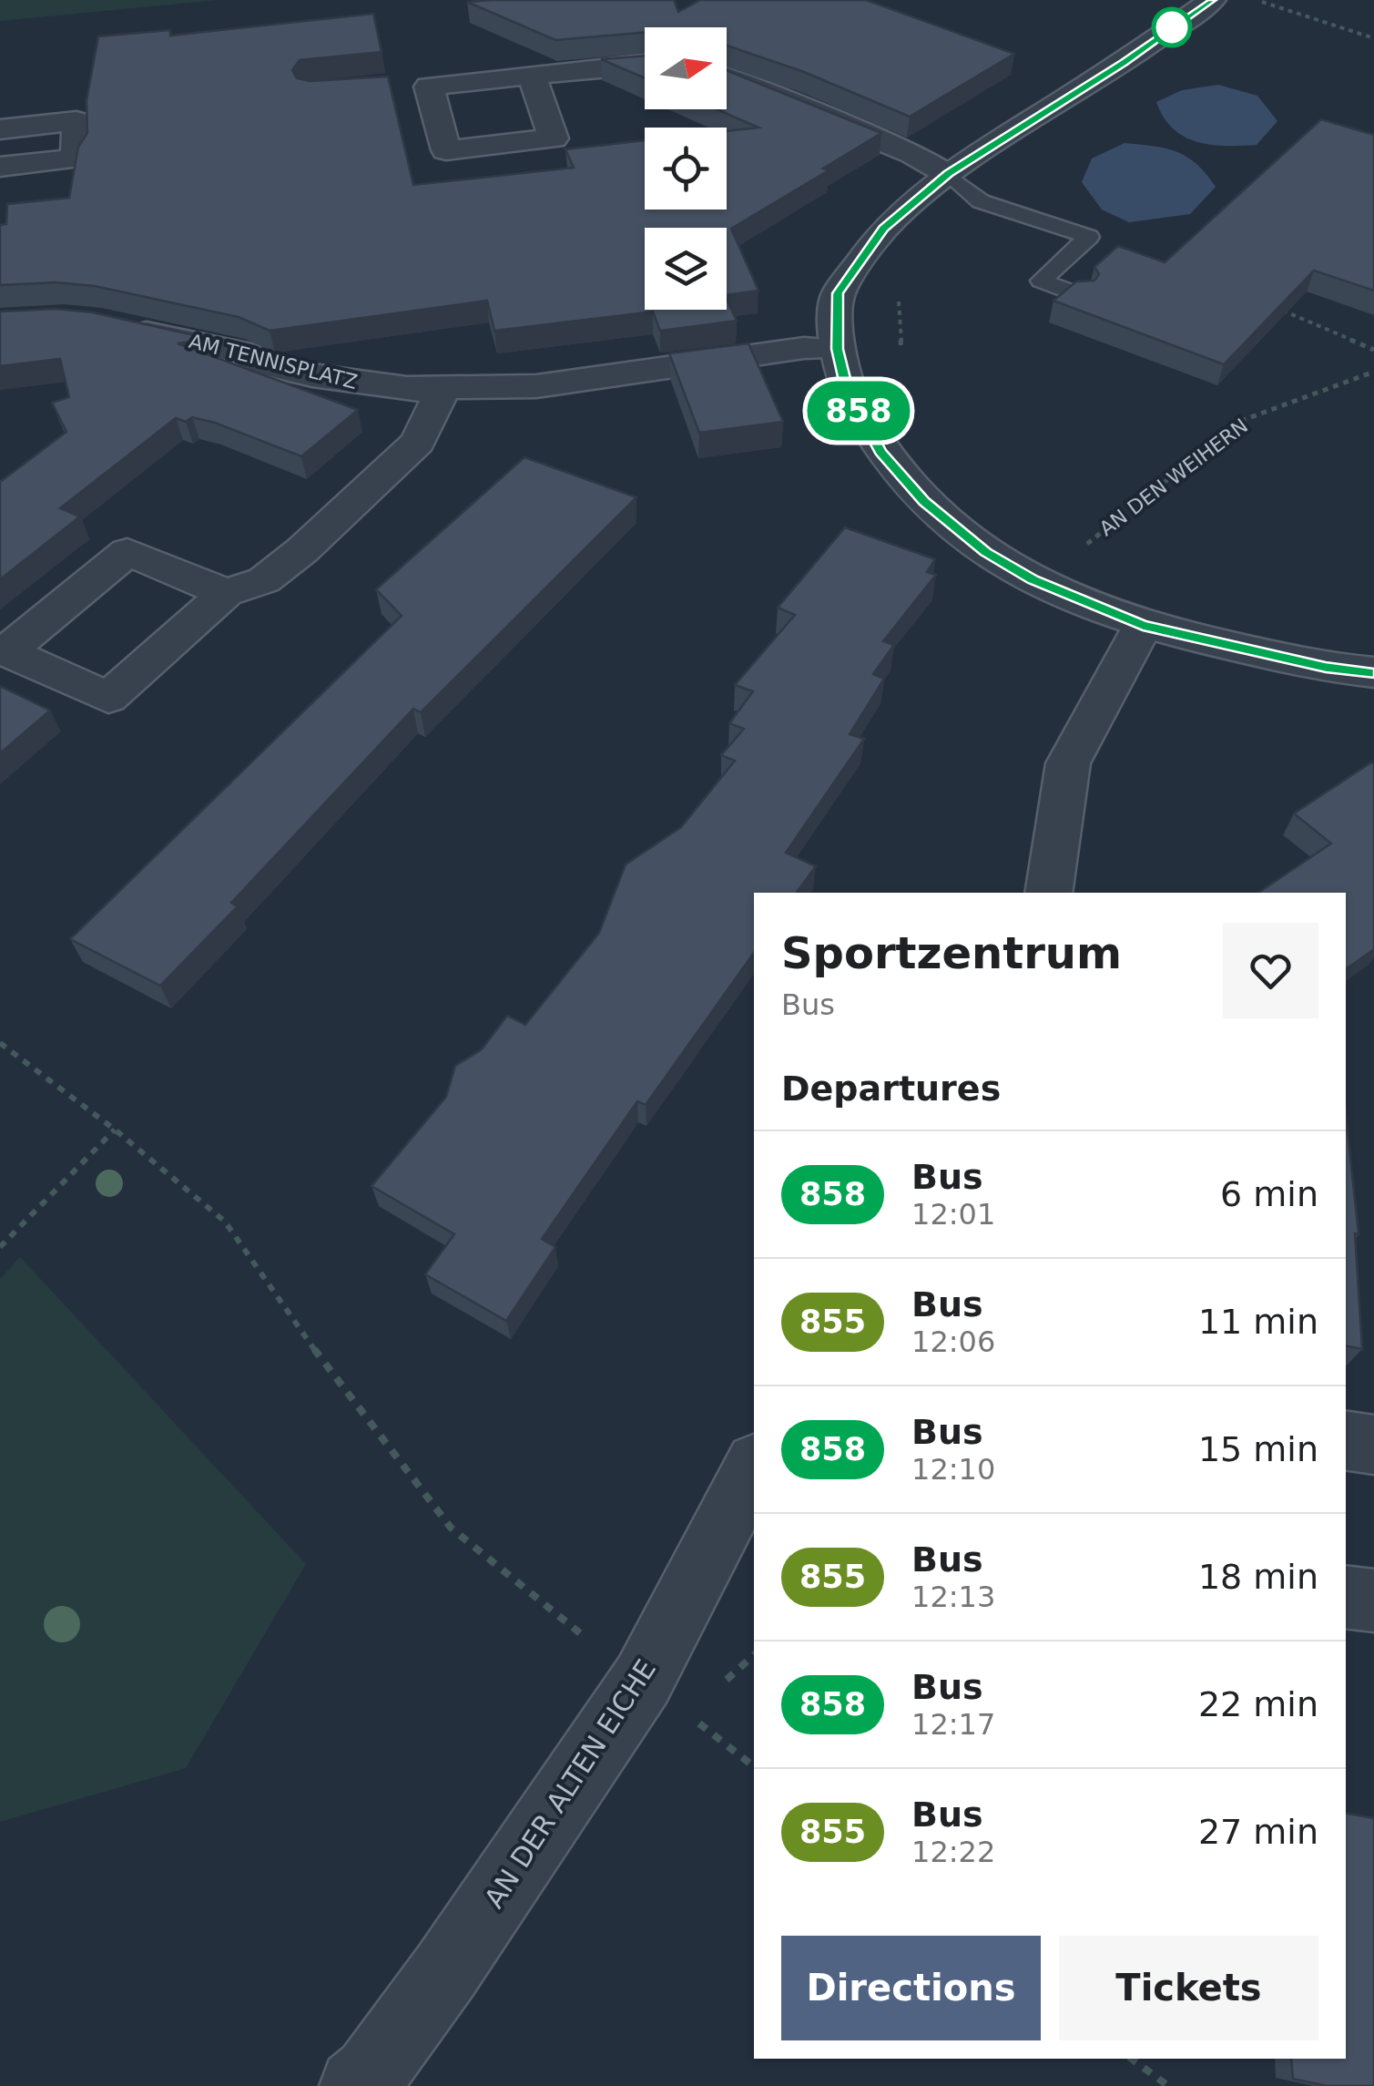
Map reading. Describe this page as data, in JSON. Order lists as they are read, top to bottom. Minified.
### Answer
{"streets":{"street":["AM TENNISPLATZ","AN DER ALTEN EICHE"],"path":["AN DEN WEIHERN"]},"lines":["bus line 858"],"north":"right","page":{"on_map":"858","heading":[["Sportzentrum","Bus"],"Departures"],"list":[{"mark":"858","name":"Bus","note":"12:01","value":"6 min"},{"mark":"855","name":"Bus","note":"12:06","value":"11 min"},{"mark":"858","name":"Bus","note":"12:10","value":"15 min"},{"mark":"855","name":"Bus","note":"12:13","value":"18 min"},{"mark":"858","name":"Bus","note":"12:17","value":"22 min"},{"mark":"855","name":"Bus","note":"12:22","value":"27 min"}],"buttons":["Directions","Tickets"]}}
